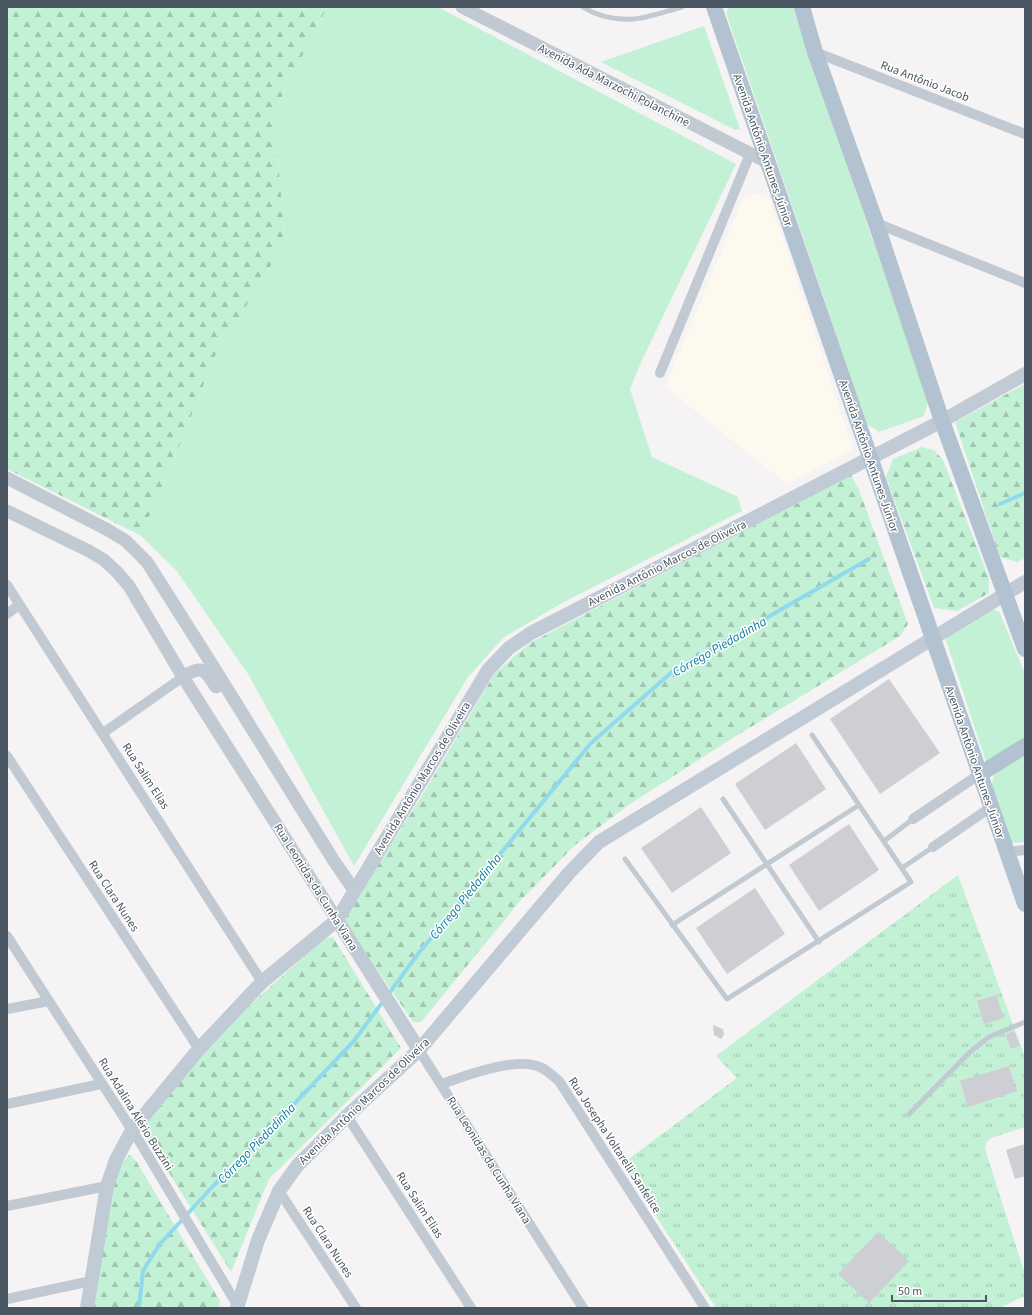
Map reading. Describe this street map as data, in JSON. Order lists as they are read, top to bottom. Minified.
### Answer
{"streets":{"main road":["Avenida Antônio Antunes Júnior","Avenida Antônio Marcos de Oliveira","Rua Leonidas da Cunha Viana"],"street":["Rua Antônio Jacob","Avenida Ada Marzochi Polanchine","Rua Salim Elias","Rua Clara Nunes","Rua Adalina Alério Buzzini","Rua Josepha Voltarelli Sanfelice"]},"crossings":[["Avenida Ada Marzochi Polanchine","Avenida Antônio Antunes Júnior"],["Avenida Antônio Antunes Júnior","Avenida Antônio Marcos de Oliveira"],["Avenida Antônio Marcos de Oliveira","Rua Salim Elias"],["Avenida Antônio Marcos de Oliveira","Rua Leonidas da Cunha Viana"],["Avenida Antônio Marcos de Oliveira","Rua Clara Nunes"],["Avenida Antônio Marcos de Oliveira","Rua Adalina Alério Buzzini"],["Rua Leonidas da Cunha Viana","Rua Josepha Voltarelli Sanfelice"]],"water":["Córrego Piedadinha"],"scale_bar":"50 m"}
